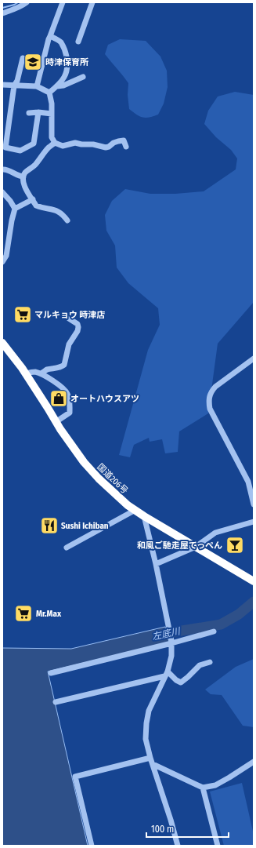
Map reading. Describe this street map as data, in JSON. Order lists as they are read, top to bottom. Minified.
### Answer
{"streets":{"highway":["国道206号"]},"water":["左底川"],"places":{"school or university":["時津保育所"],"supermarket":["マルキョウ 時津店","Mr.Max"],"shop":["オートハウスアツ"],"restaurant":["Sushi Ichiban"],"bar":["和風ご馳走屋てっぺん"]},"scale_bar":"100 m"}
